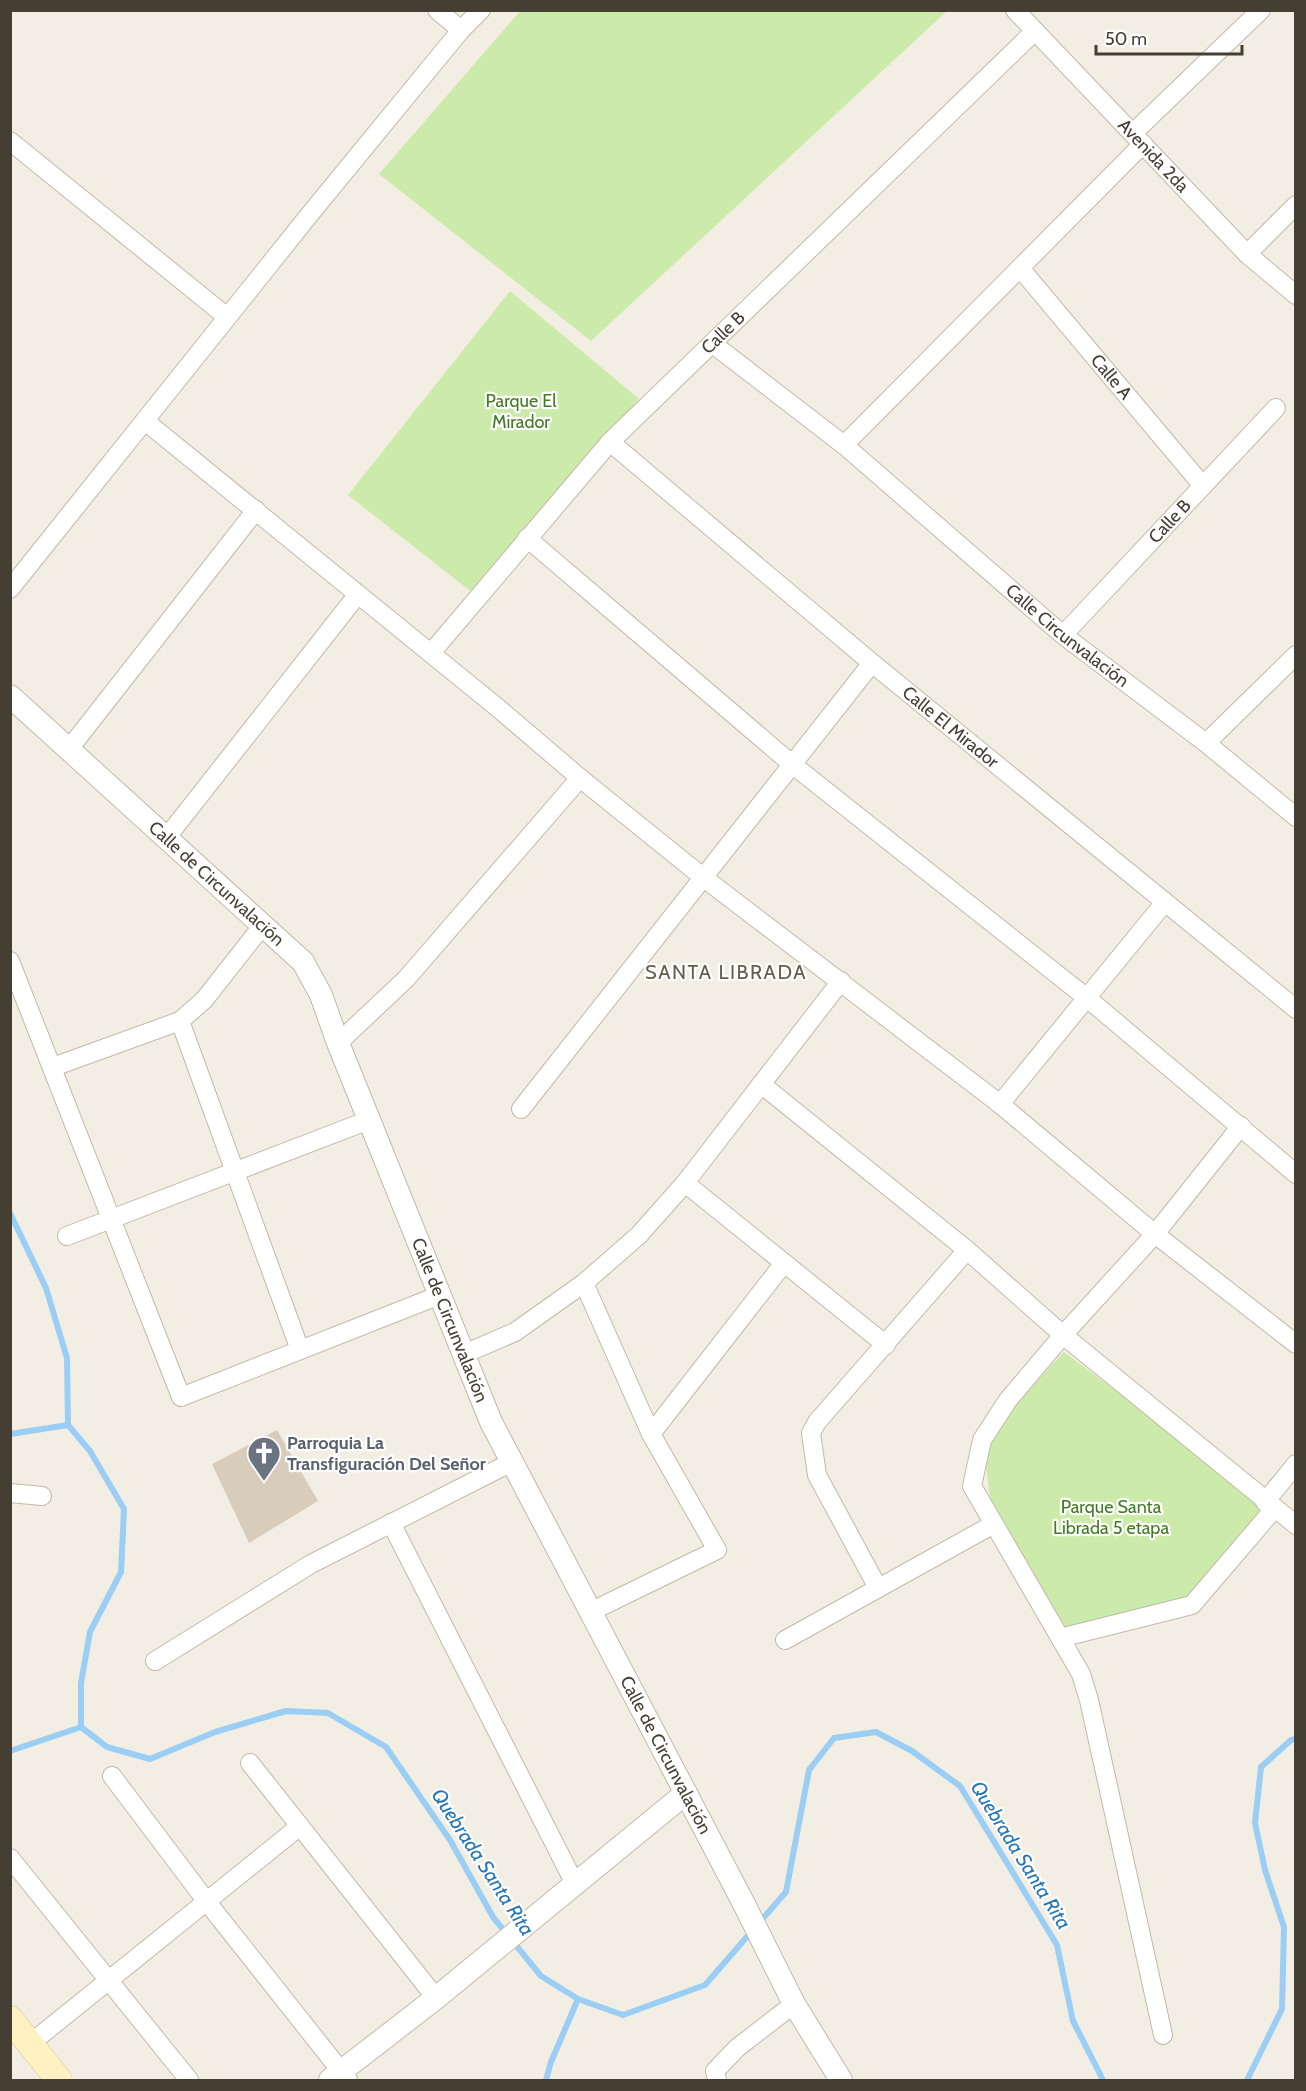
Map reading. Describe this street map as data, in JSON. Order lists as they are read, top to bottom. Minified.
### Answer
{"streets":{"street":["Avenida 2da","Calle B","Calle A","Calle Circunvalación","Calle El Mirador","Calle de Circunvalación"]},"crossings":[["Avenida 2da","Calle B"],["Calle B","Calle A"],["Calle B","Calle Circunvalación"],["Calle B","Calle El Mirador"]],"districts":["SANTA LIBRADA"],"water":["Quebrada Santa Rita"],"parks":["Parque El Mirador","Parque Santa Librada 5 etapa"],"places":{"church":["Parroquia La Transfiguración Del Señor"]},"scale_bar":"50 m"}
